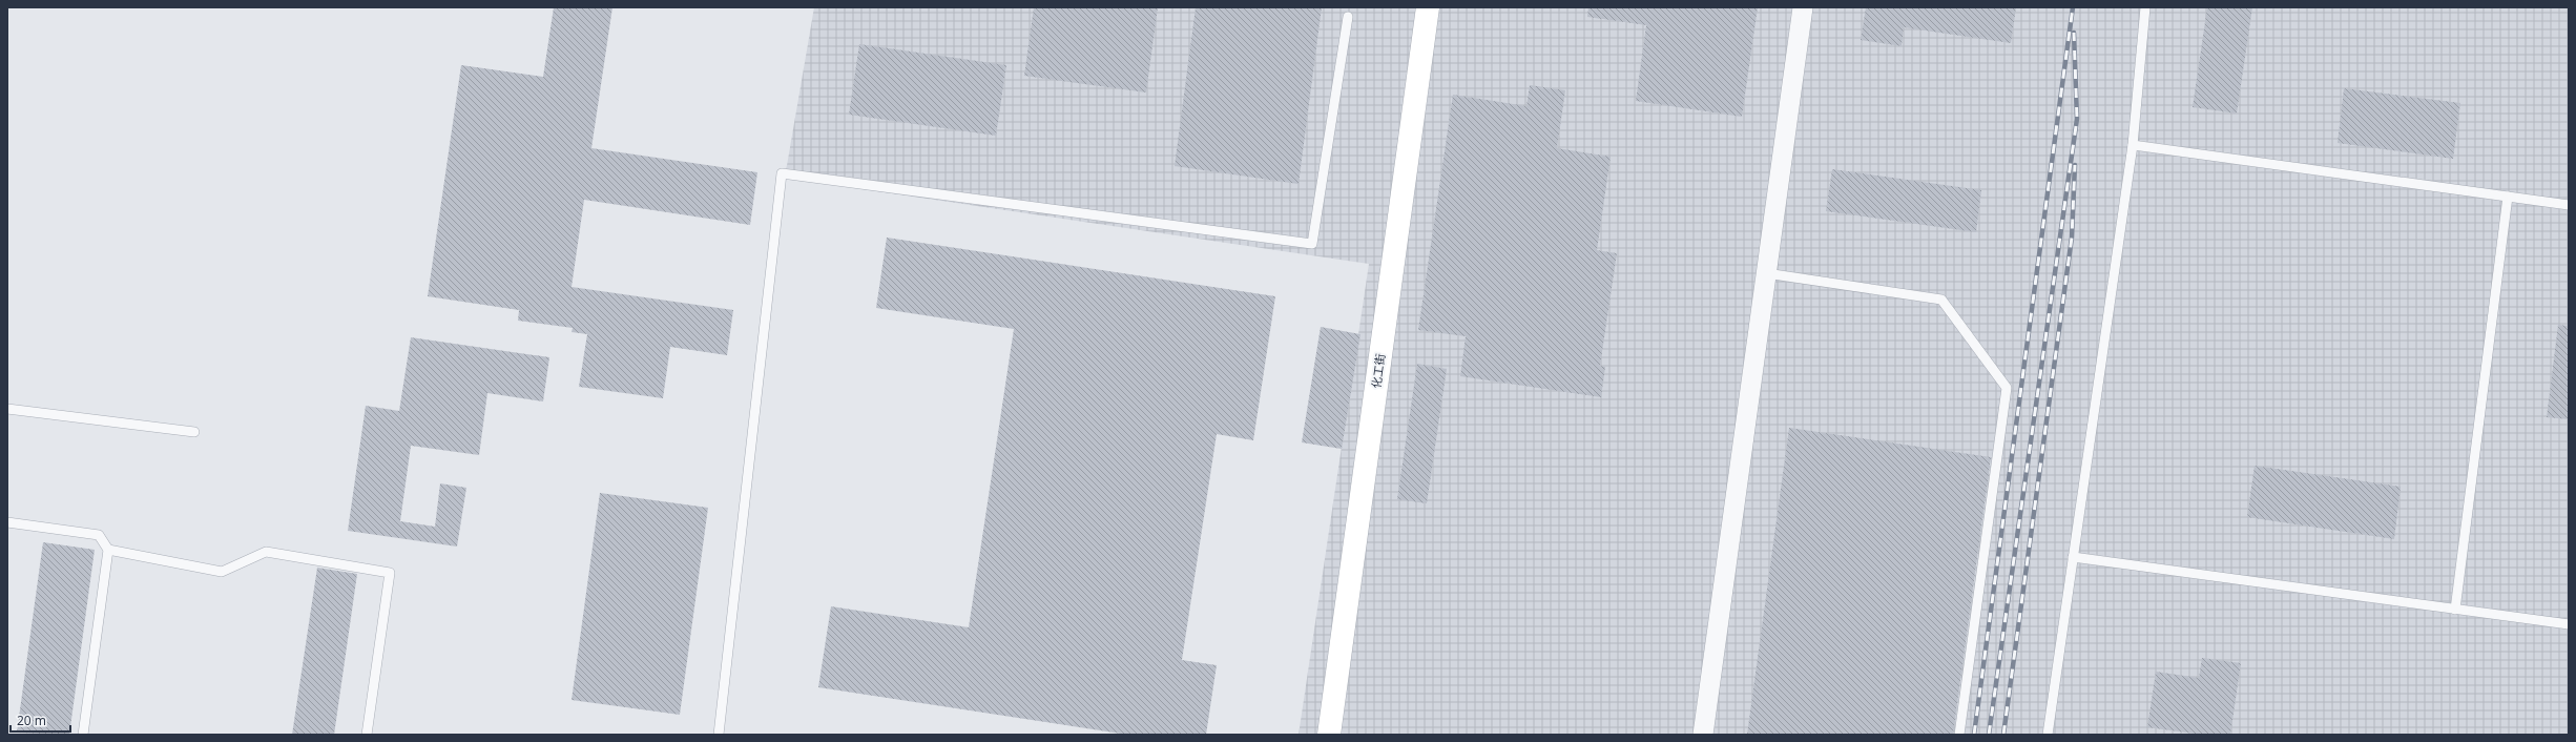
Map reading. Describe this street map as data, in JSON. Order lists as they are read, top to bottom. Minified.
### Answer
{"streets":{"street":["化工街"]},"scale_bar":"20 m"}
